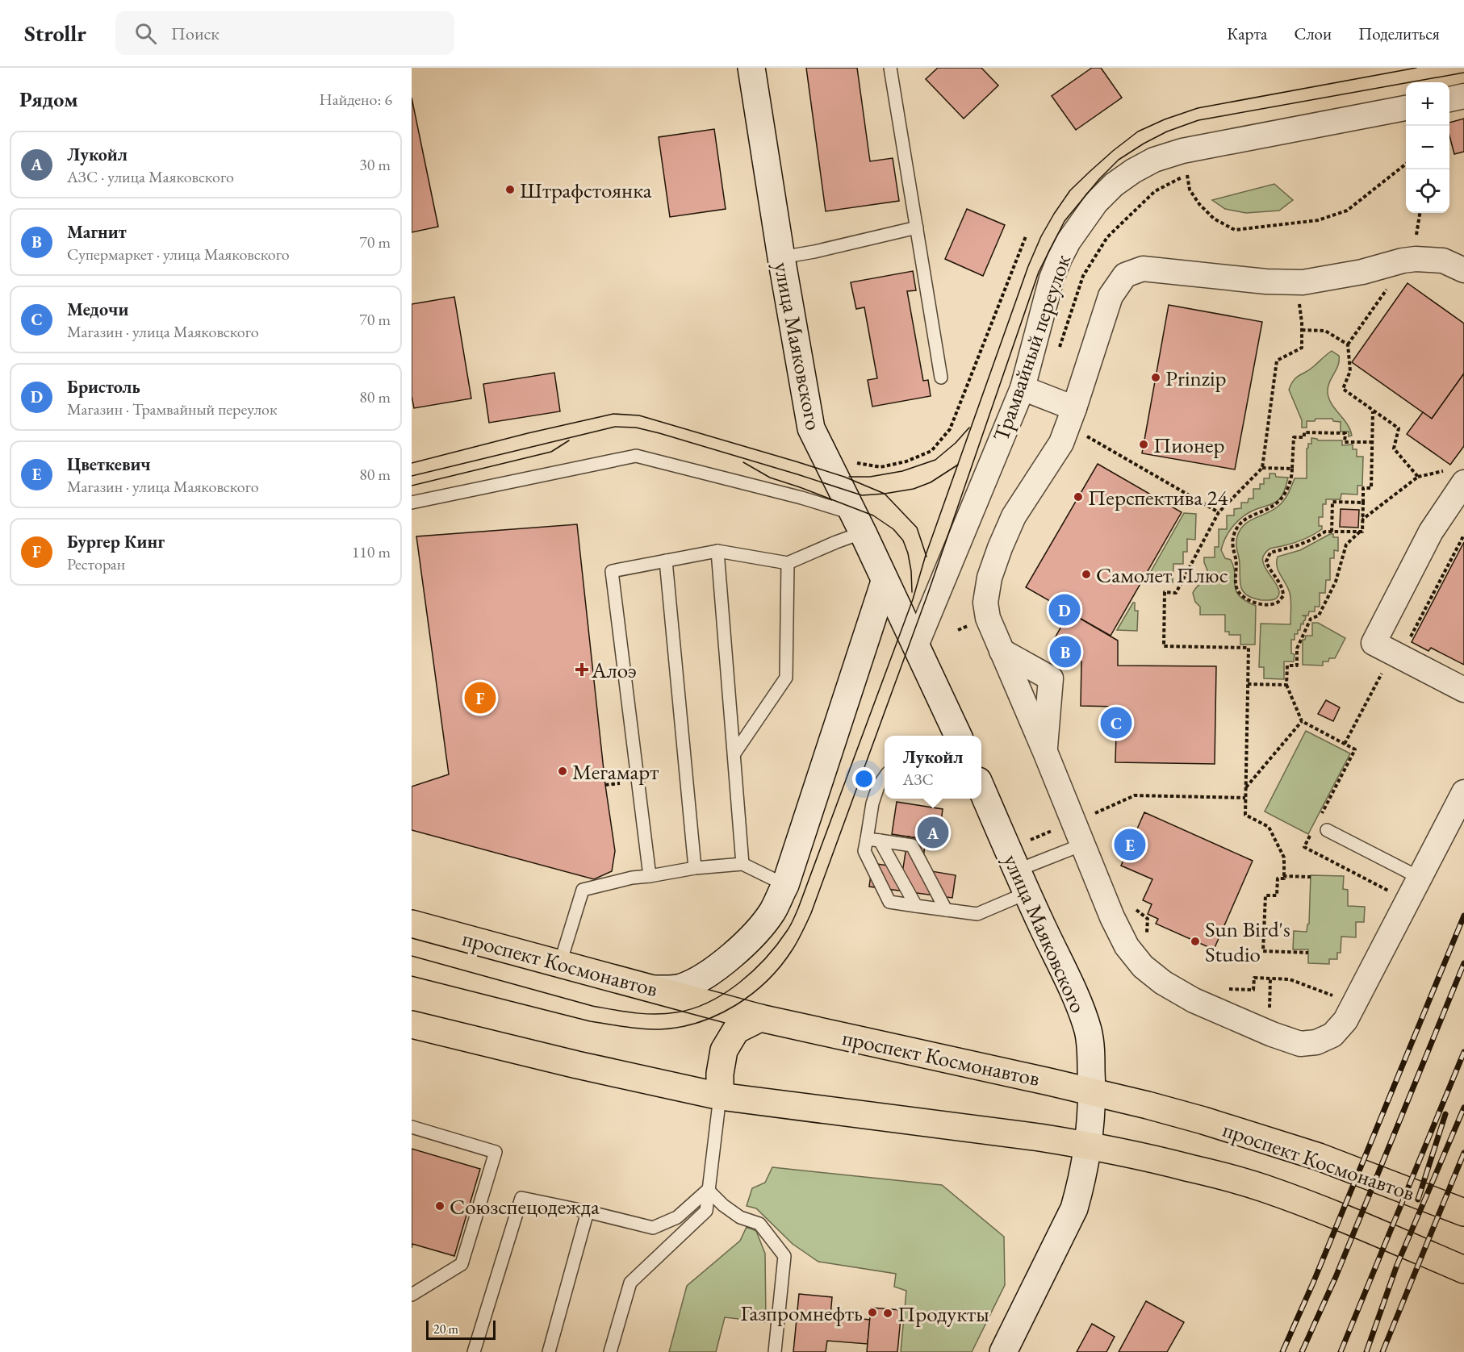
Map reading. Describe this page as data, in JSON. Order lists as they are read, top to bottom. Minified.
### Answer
{"streets":{"main road":["проспект Космонавтов"],"street":["улица Маяковского","Трамвайный переулок"]},"crossings":[["улица Маяковского","Трамвайный переулок"],["улица Маяковского","проспект Космонавтов"]],"places":{"other":["Штрафстоянка","Prinzip","Пионер","Перспектива 24","Самолет Плюс","Мегамарт","Sun Bird's Studio","Союзспецодежда","Газпромнефть","Продукты"],"health":["Алоэ"]},"scale_bar":"20 m","page":{"header":"Strollr","search":"Поиск","nav":["Карта","Слои","Поделиться"],"heading":["Рядом","Найдено: 6"],"map_buttons":["+","−"],"list":[{"mark":"A","name":"Лукойл","note":"АЗС · улица Маяковского","value":"30 m"},{"mark":"B","name":"Магнит","note":"Супермаркет · улица Маяковского","value":"70 m"},{"mark":"C","name":"Медочи","note":"Магазин · улица Маяковского","value":"70 m"},{"mark":"D","name":"Бристоль","note":"Магазин · Трамвайный переулок","value":"80 m"},{"mark":"E","name":"Цветкевич","note":"Магазин · улица Маяковского","value":"80 m"},{"mark":"F","name":"Бургер Кинг","note":"Ресторан","value":"110 m"}],"pins":["D","B","F","C","A","E"],"popup":["Лукойл","АЗС"],"scale":"20 m"}}
